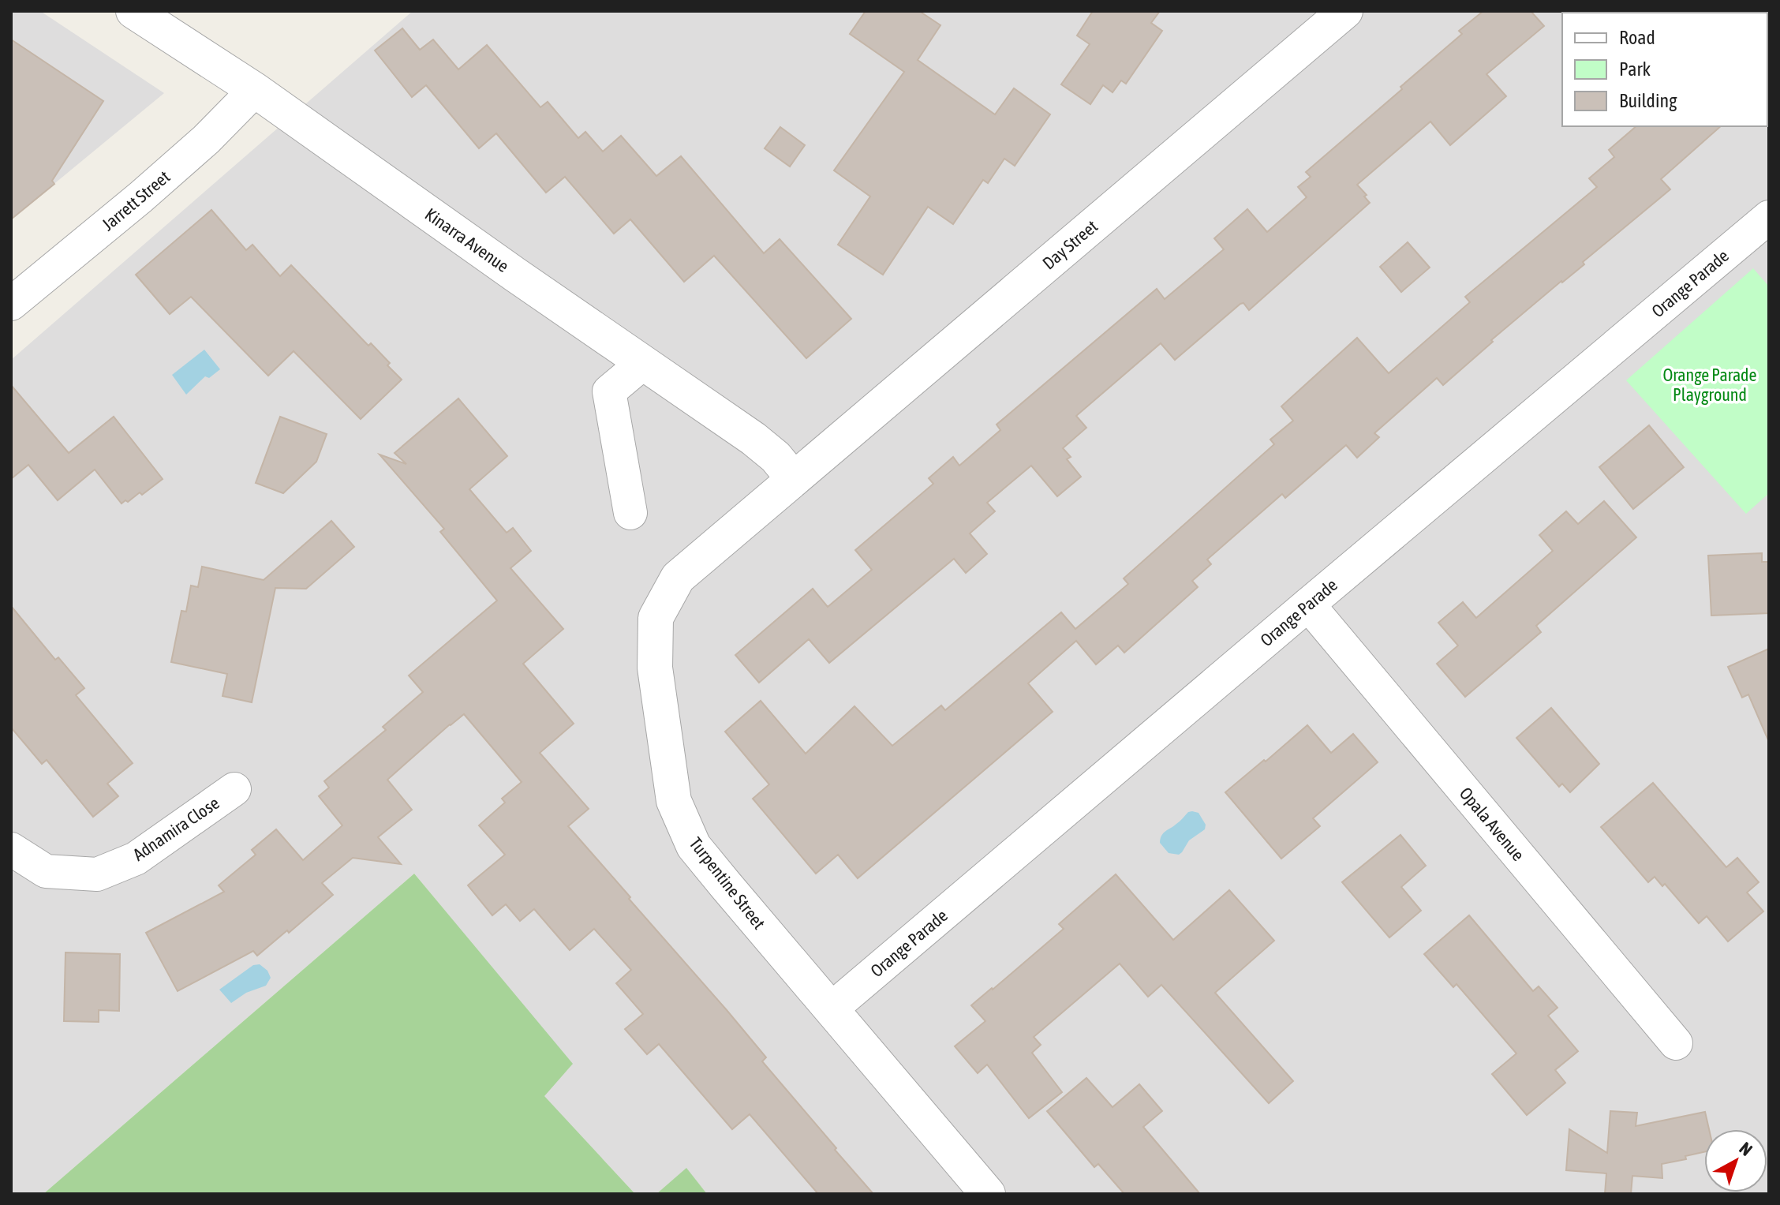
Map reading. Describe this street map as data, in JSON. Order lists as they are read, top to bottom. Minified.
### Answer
{"streets":{"street":["Jarrett Street","Kinarra Avenue","Day Street","Orange Parade","Opala Avenue","Adnamira Close","Turpentine Street"]},"crossings":[["Jarrett Street","Kinarra Avenue"],["Kinarra Avenue","Day Street"],["Kinarra Avenue","Turpentine Street"],["Day Street","Turpentine Street"],["Orange Parade","Opala Avenue"],["Orange Parade","Turpentine Street"]],"parks":["Orange Parade Playground"],"legend":["Road","Park","Building"],"north":"top right"}
